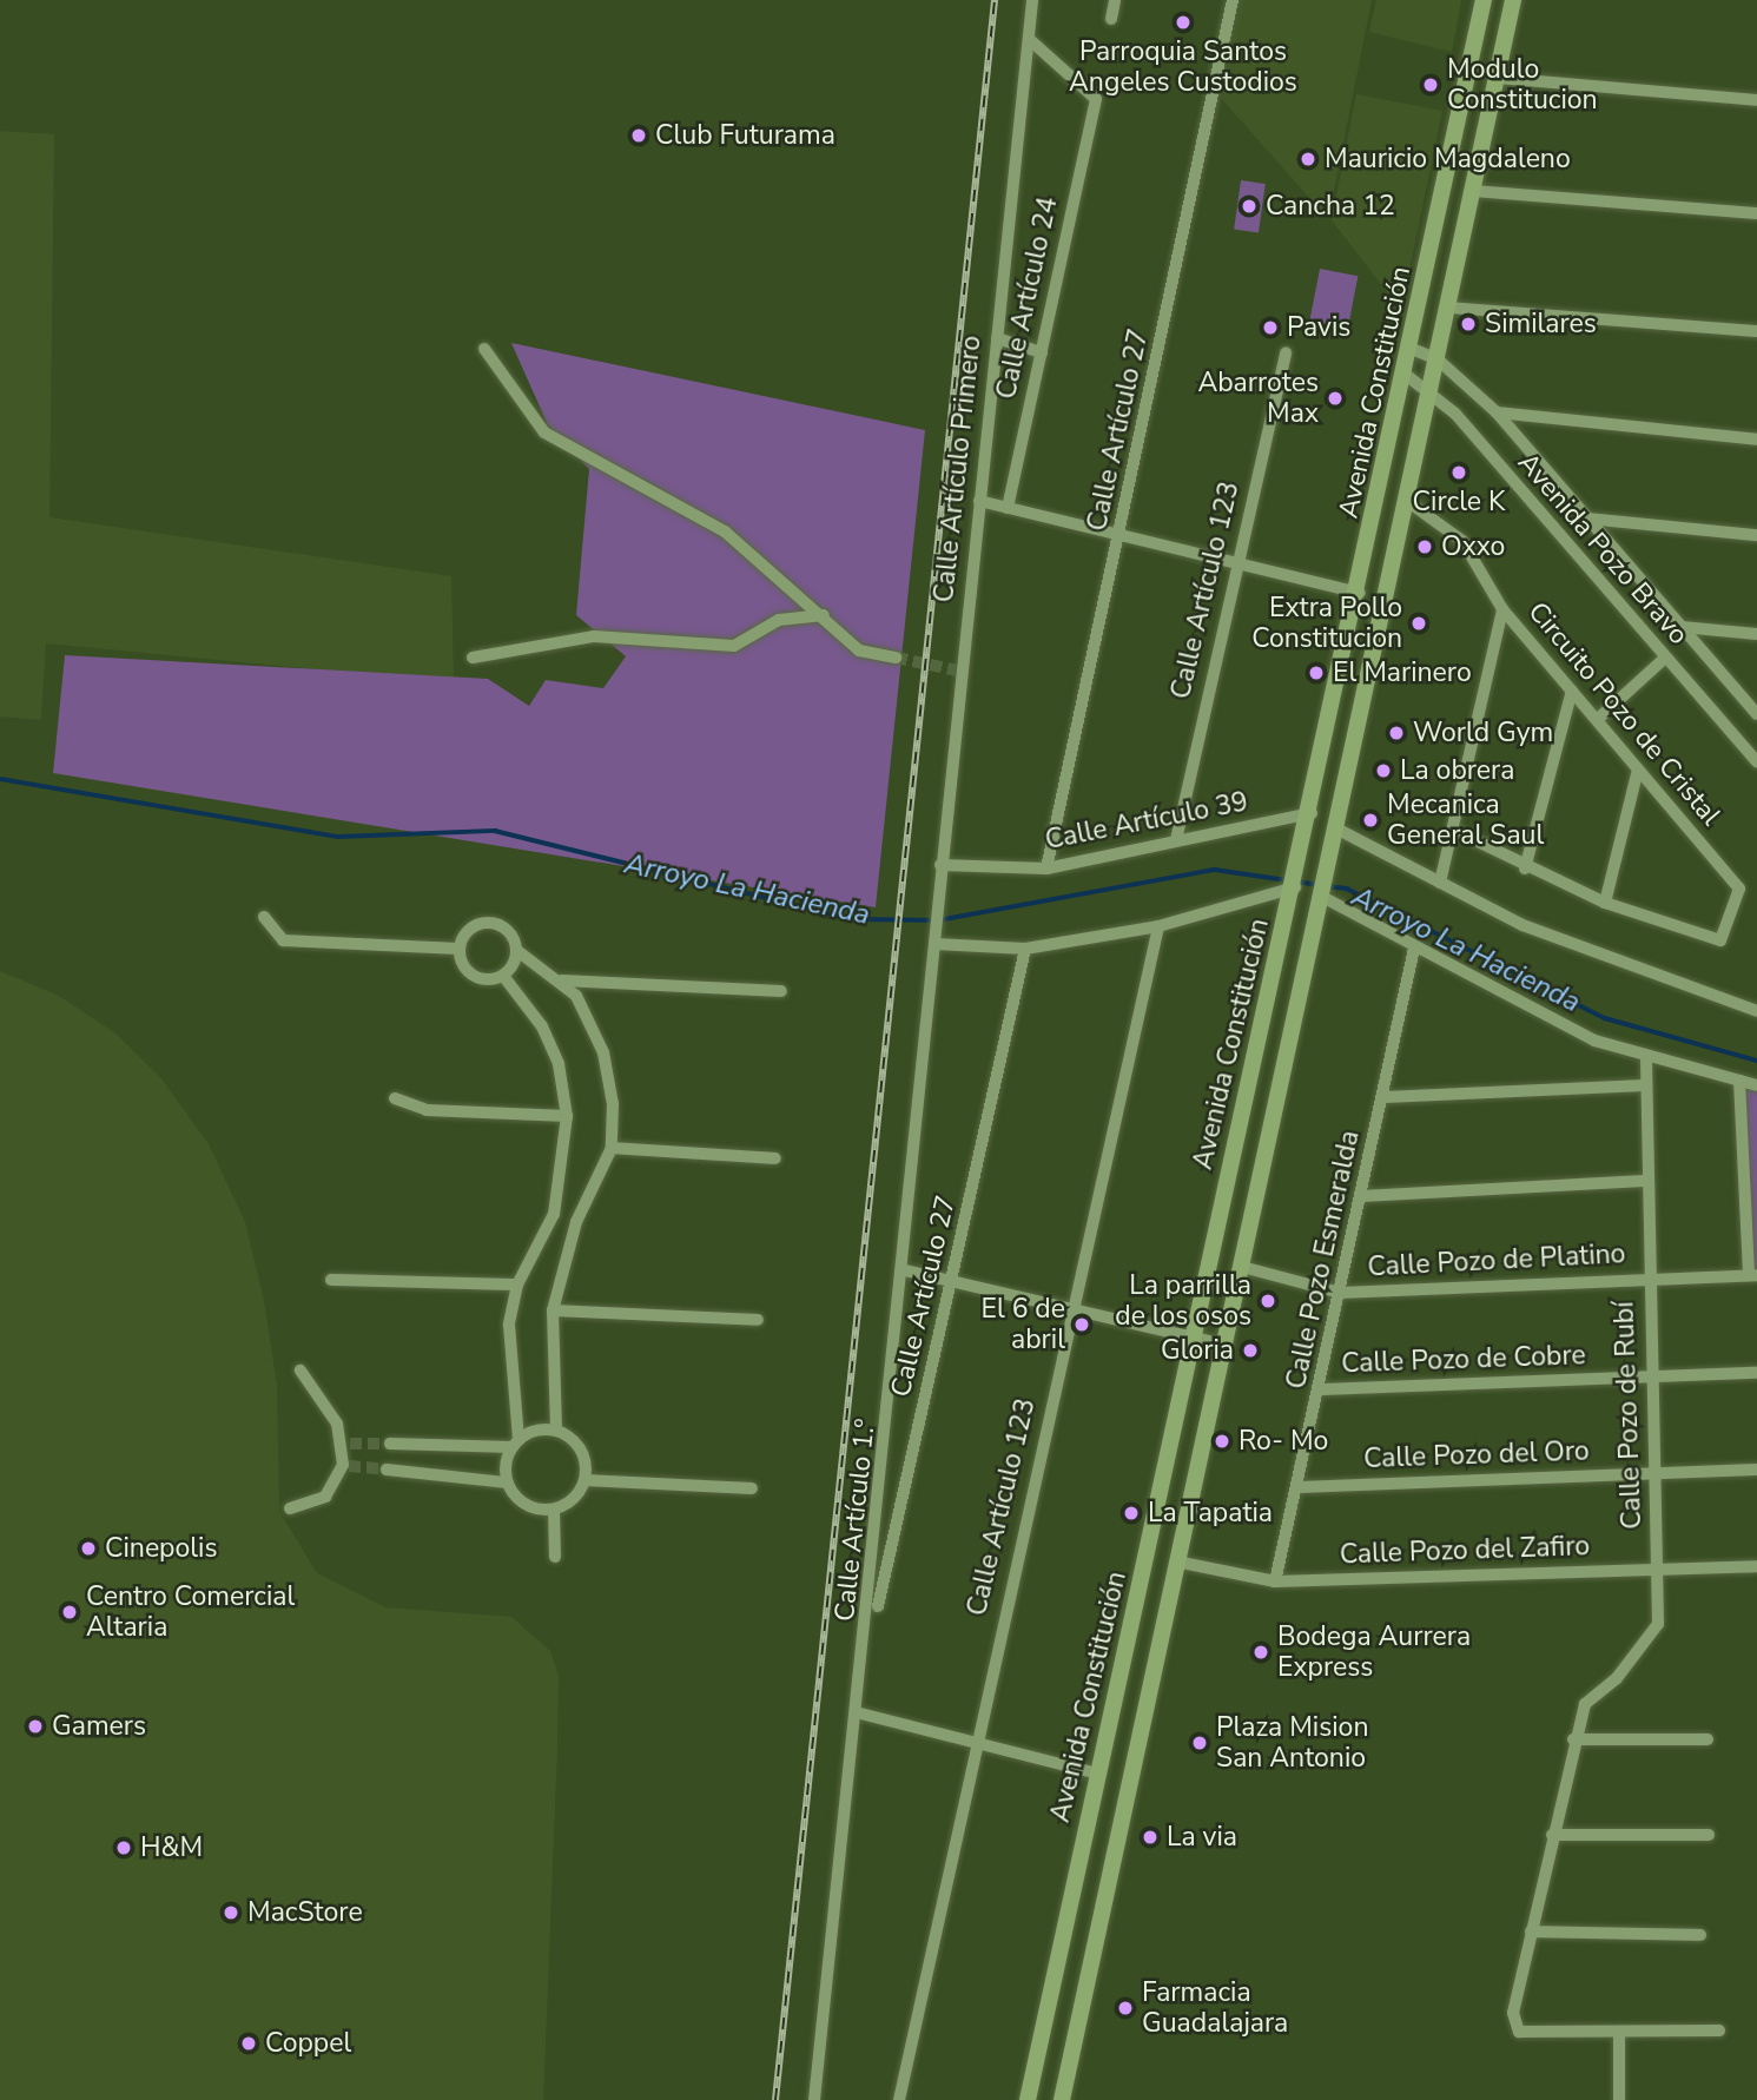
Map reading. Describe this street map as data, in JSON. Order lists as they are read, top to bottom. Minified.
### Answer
{"streets":{"main road":["Avenida Constitución"],"street":["Calle Artículo 24","Calle Artículo 27","Calle Artículo Primero","Avenida Pozo Bravo","Calle Artículo 123","Circuito Pozo de Cristal","Calle Artículo 39","Calle Pozo Esmeralda","Calle Pozo de Platino","Calle Pozo de Cobre","Calle Pozo de Rubí","Calle Pozo del Oro","Calle Artículo 1.º","Calle Pozo del Zafiro"]},"crossings":[["Calle Artículo 24","Calle Artículo Primero"],["Avenida Constitución","Avenida Pozo Bravo"],["Avenida Constitución","Circuito Pozo de Cristal"],["Avenida Constitución","Calle Artículo 39"],["Avenida Constitución","Calle Pozo de Platino"],["Avenida Constitución","Calle Pozo del Zafiro"],["Calle Artículo 27","Calle Artículo 39"],["Calle Artículo 27","Calle Artículo 1.º"],["Calle Artículo Primero","Calle Artículo 39"],["Calle Artículo Primero","Calle Artículo 1.º"],["Calle Artículo 123","Calle Artículo 39"],["Calle Pozo Esmeralda","Calle Pozo de Platino"],["Calle Pozo Esmeralda","Calle Pozo de Cobre"],["Calle Pozo Esmeralda","Calle Pozo del Oro"],["Calle Pozo Esmeralda","Calle Pozo del Zafiro"],["Calle Pozo de Platino","Calle Pozo de Rubí"],["Calle Pozo de Cobre","Calle Pozo de Rubí"],["Calle Pozo de Rubí","Calle Pozo del Oro"],["Calle Pozo de Rubí","Calle Pozo del Zafiro"]],"water":["Arroyo La Hacienda"],"places":["Parroquia Santos Angeles Custodios","Modulo Constitucion","Club Futurama","Mauricio Magdaleno","Cancha 12","Similares","Pavis","Abarrotes Max","Circle K","Oxxo","Extra Pollo Constitucion","El Marinero","World Gym","La obrera","Mecanica General Saul","La parrilla de los osos","El 6 de abril","Gloria","Ro- Mo","La Tapatia","Cinepolis","Centro Comercial Altaria","Bodega Aurrera Express","Gamers","Plaza Mision San Antonio","La via","H&M","MacStore","Farmacia Guadalajara","Coppel"]}
